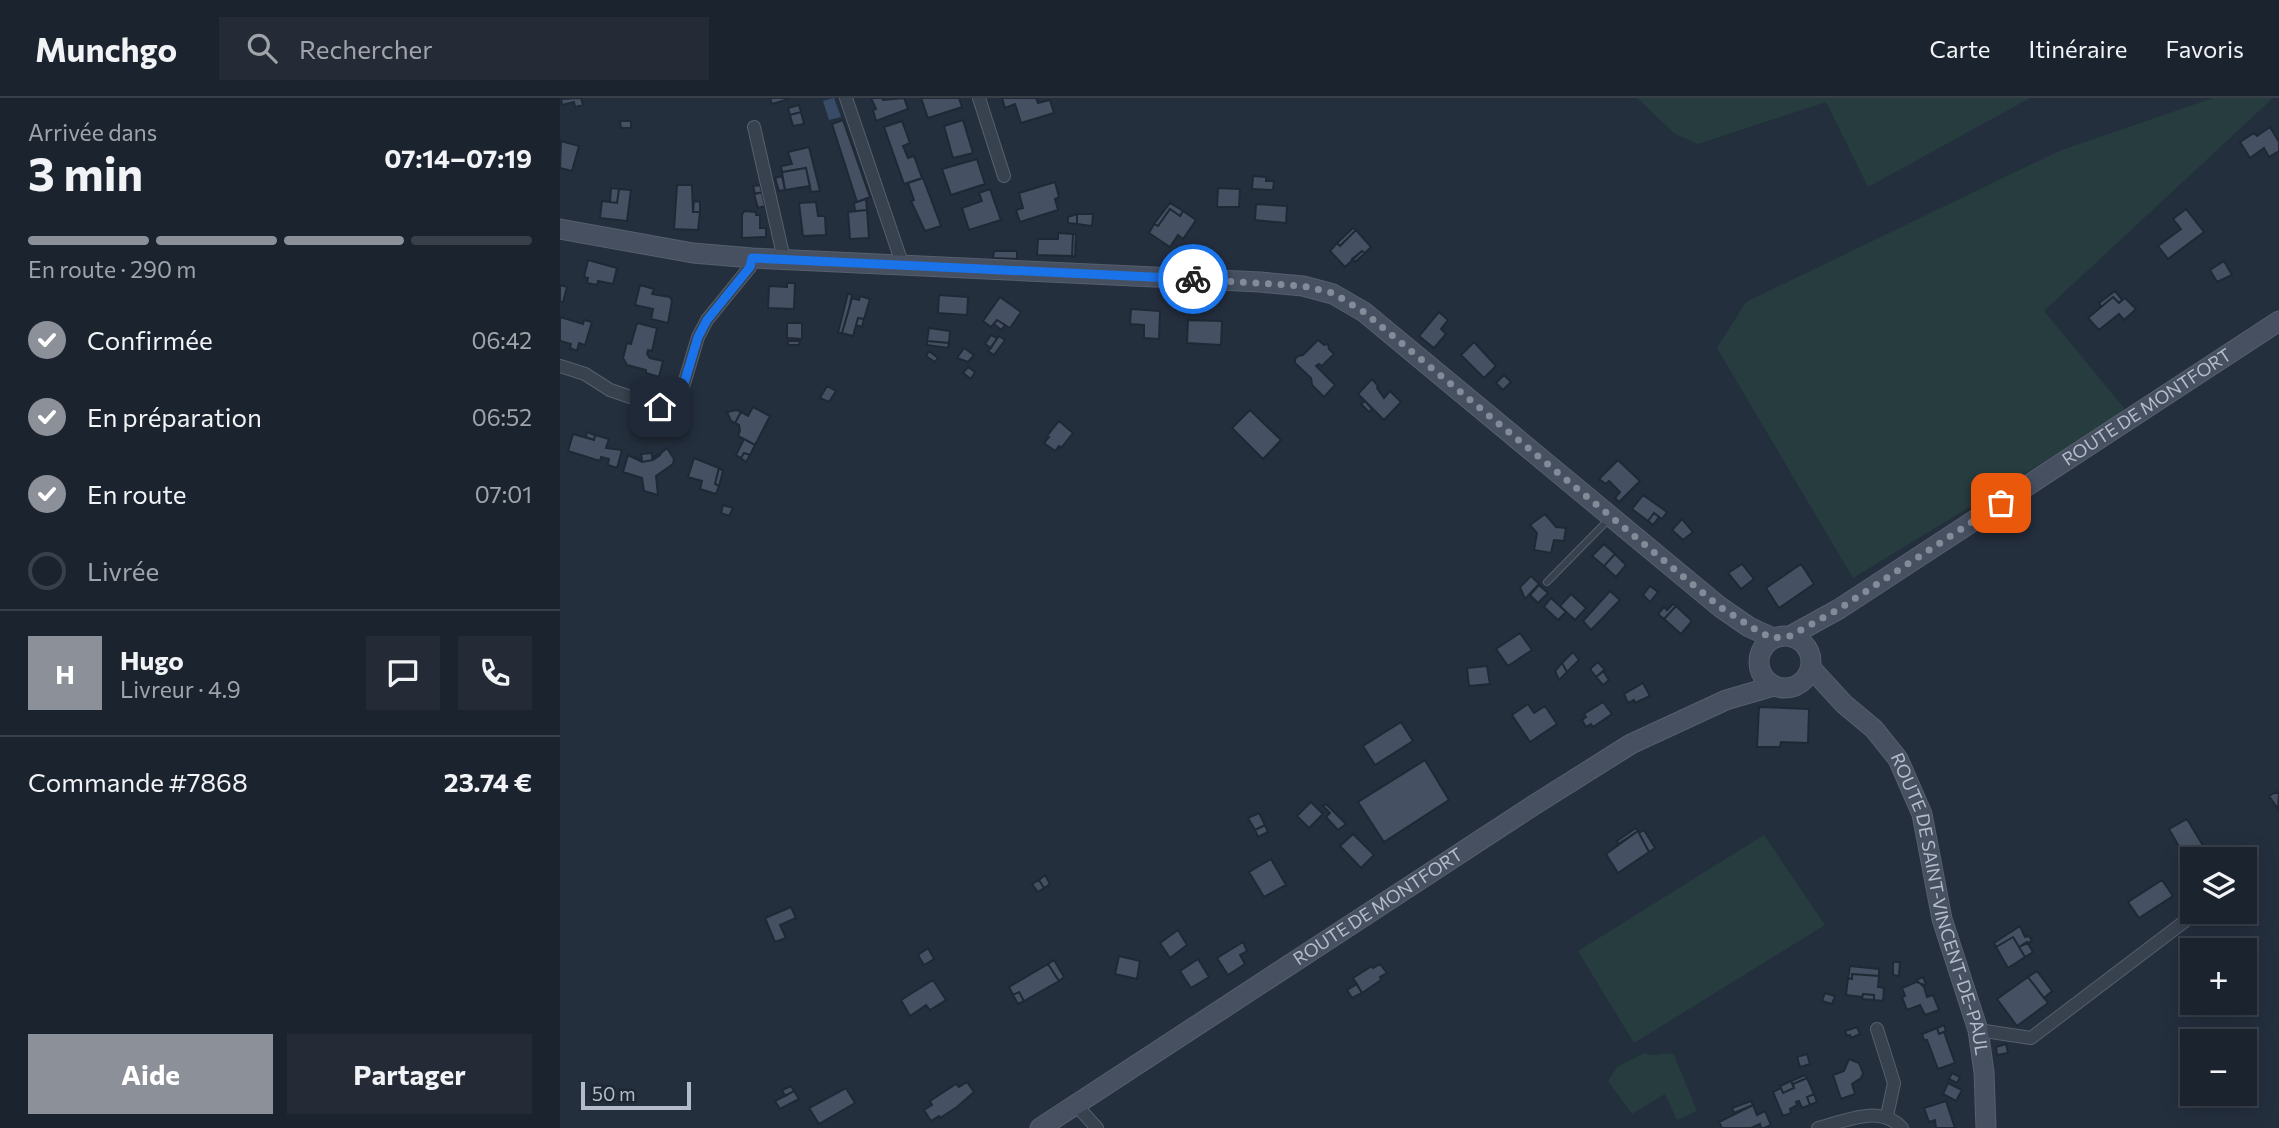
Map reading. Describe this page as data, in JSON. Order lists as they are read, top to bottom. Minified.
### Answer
{"streets":{"street":["ROUTE DE MONTFORT","ROUTE DE SAINT-VINCENT-DE-PAUL"]},"crossings":[["ROUTE DE MONTFORT","ROUTE DE SAINT-VINCENT-DE-PAUL"]],"scale_bar":"50 m","page":{"header":"Munchgo","search":"Rechercher","nav":["Carte","Itinéraire","Favoris"],"heading":["3 min","Arrivée dans","07:14–07:19"],"panel":["Hugo","Livreur · 4.9","Commande #7868","23.74 €"],"bar":"En route · 290 m","list":[["Confirmée","06:42"],["En préparation","06:52"],["En route","07:01"],"Livrée"],"round":"H","map_buttons":["+","−"],"buttons":["Aide","Partager"],"scale":"50 m"}}
